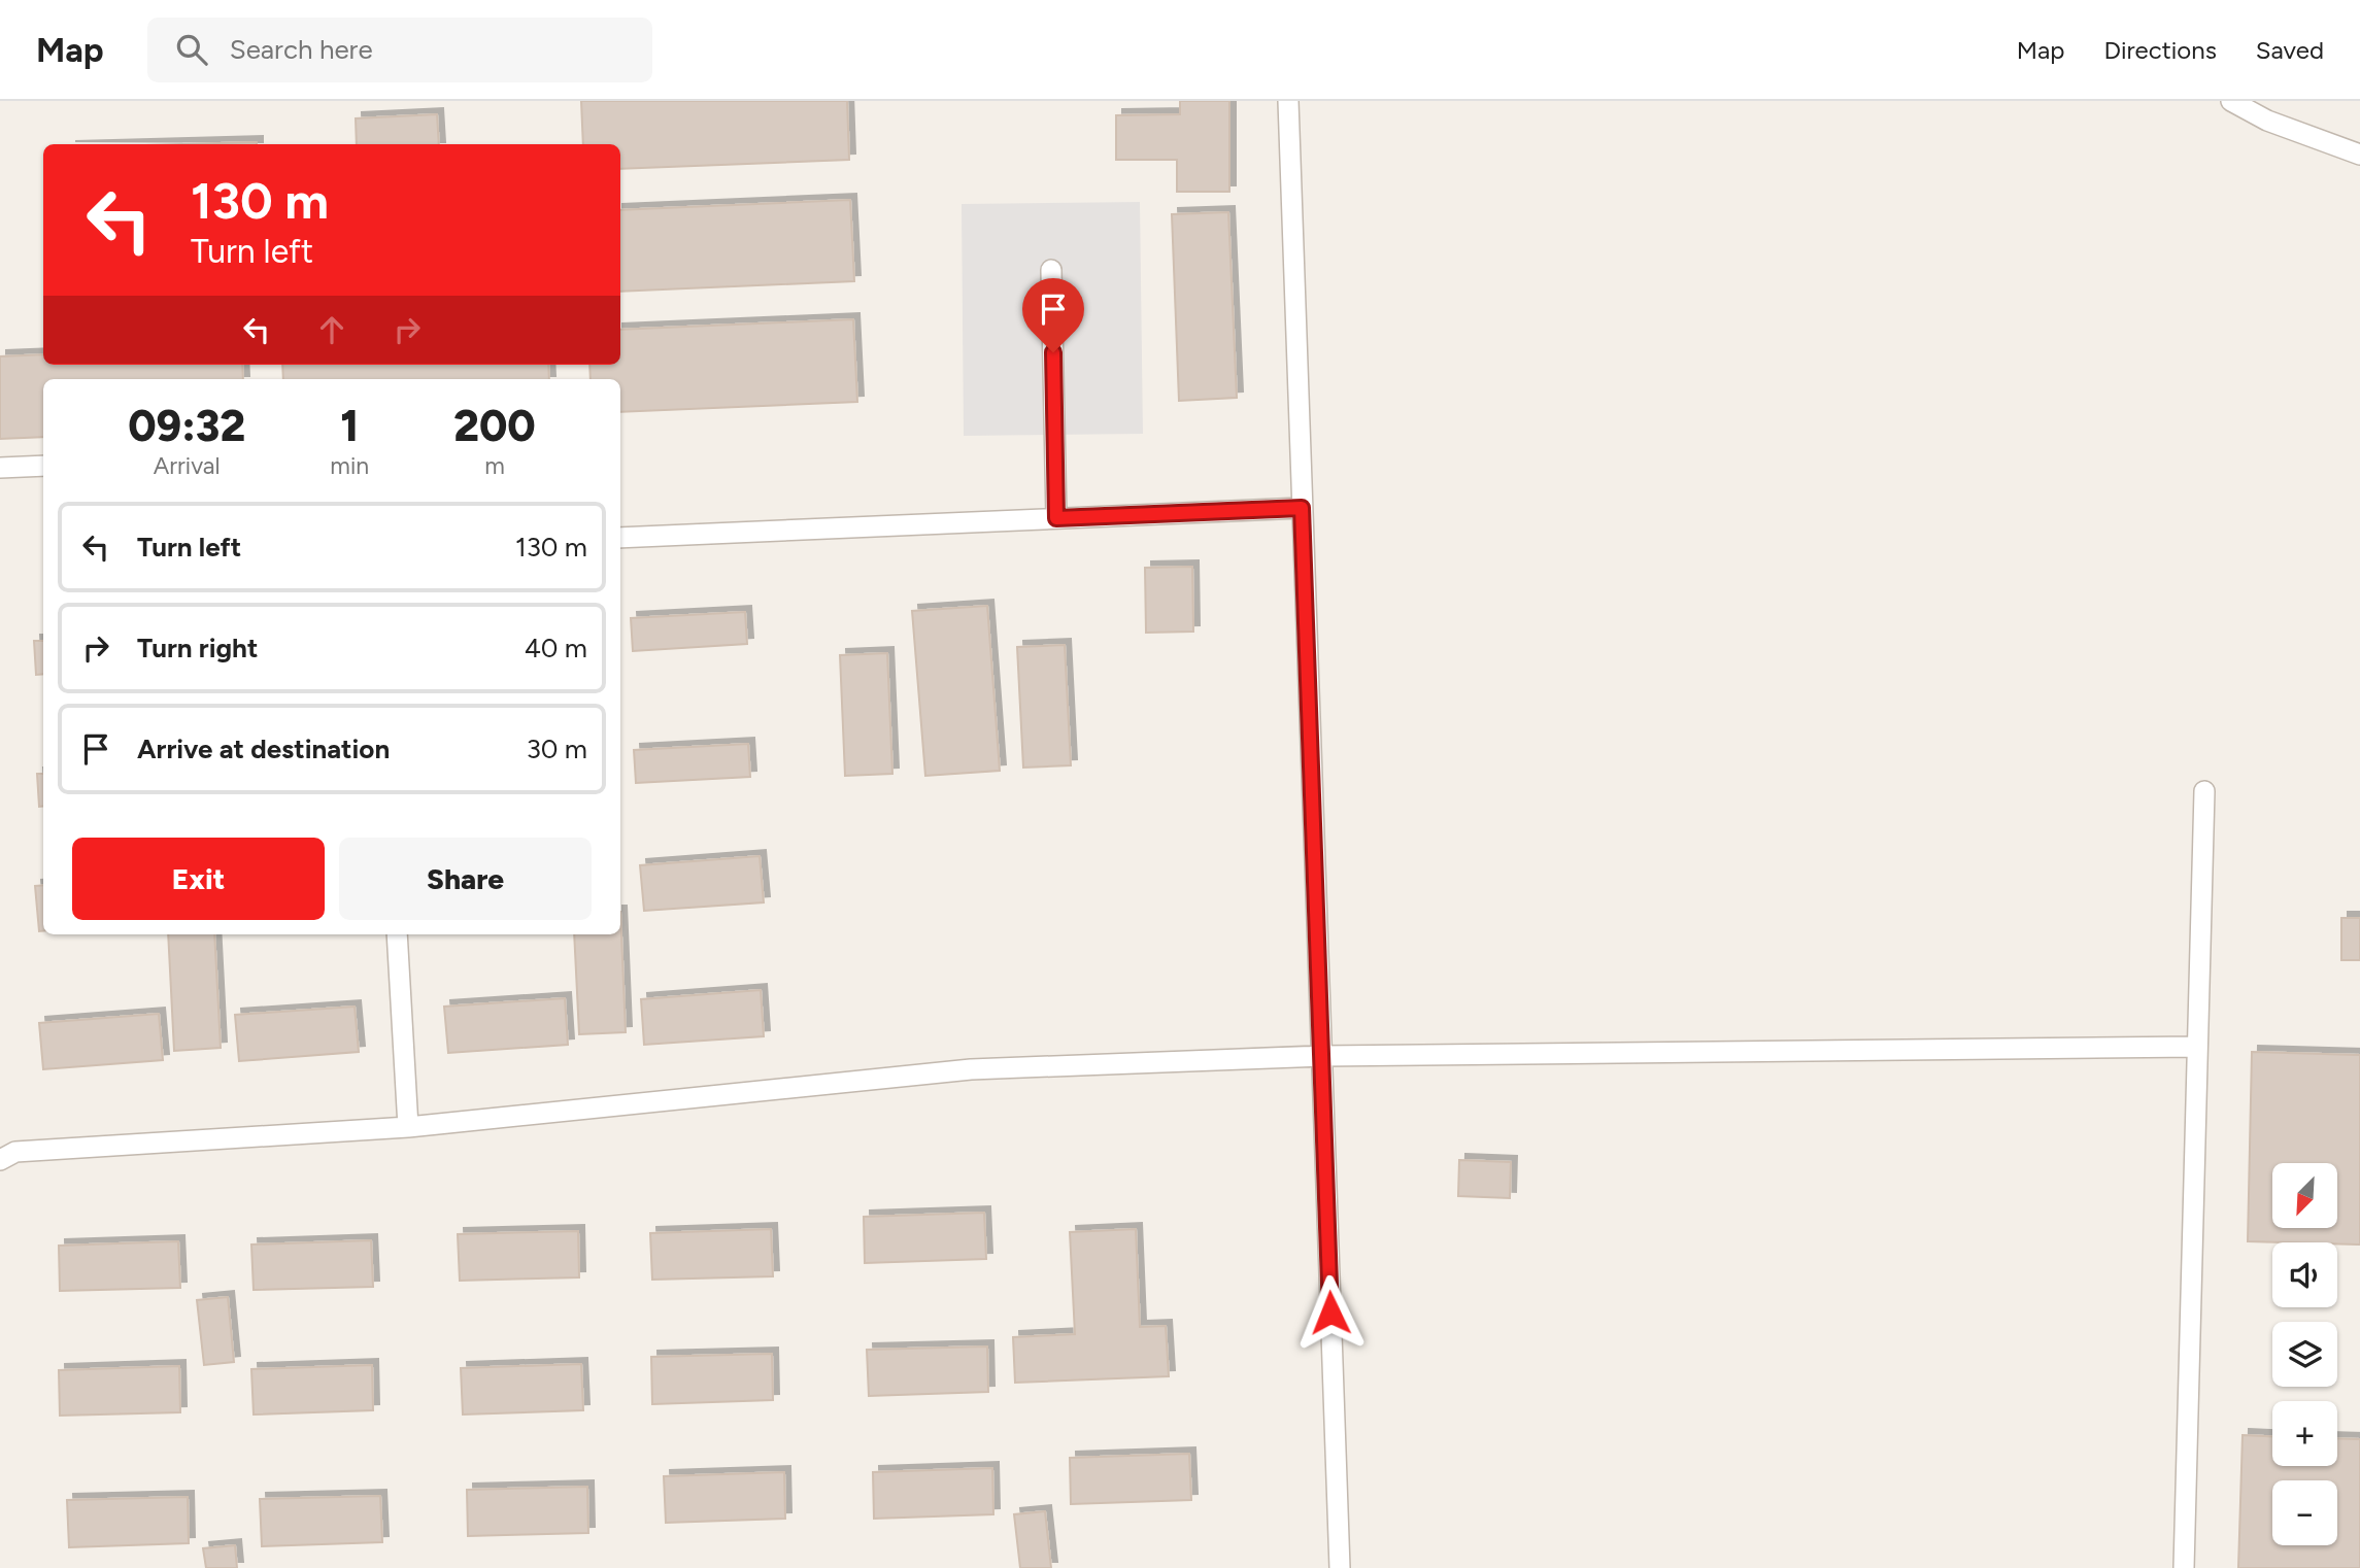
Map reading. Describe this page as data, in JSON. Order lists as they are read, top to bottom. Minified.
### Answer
{"north":"bottom left","page":{"header":"Map","search":"Search here","nav":["Map","Directions","Saved"],"turn":["130 m","Turn left"],"eta":["09:32","Arrival","1","min","200","m"],"list":[{"name":"Turn left","value":"130 m"},{"name":"Turn right","value":"40 m"},{"name":"Arrive at destination","value":"30 m"}],"buttons":["Exit","Share"],"map_buttons":["+","−"]}}
